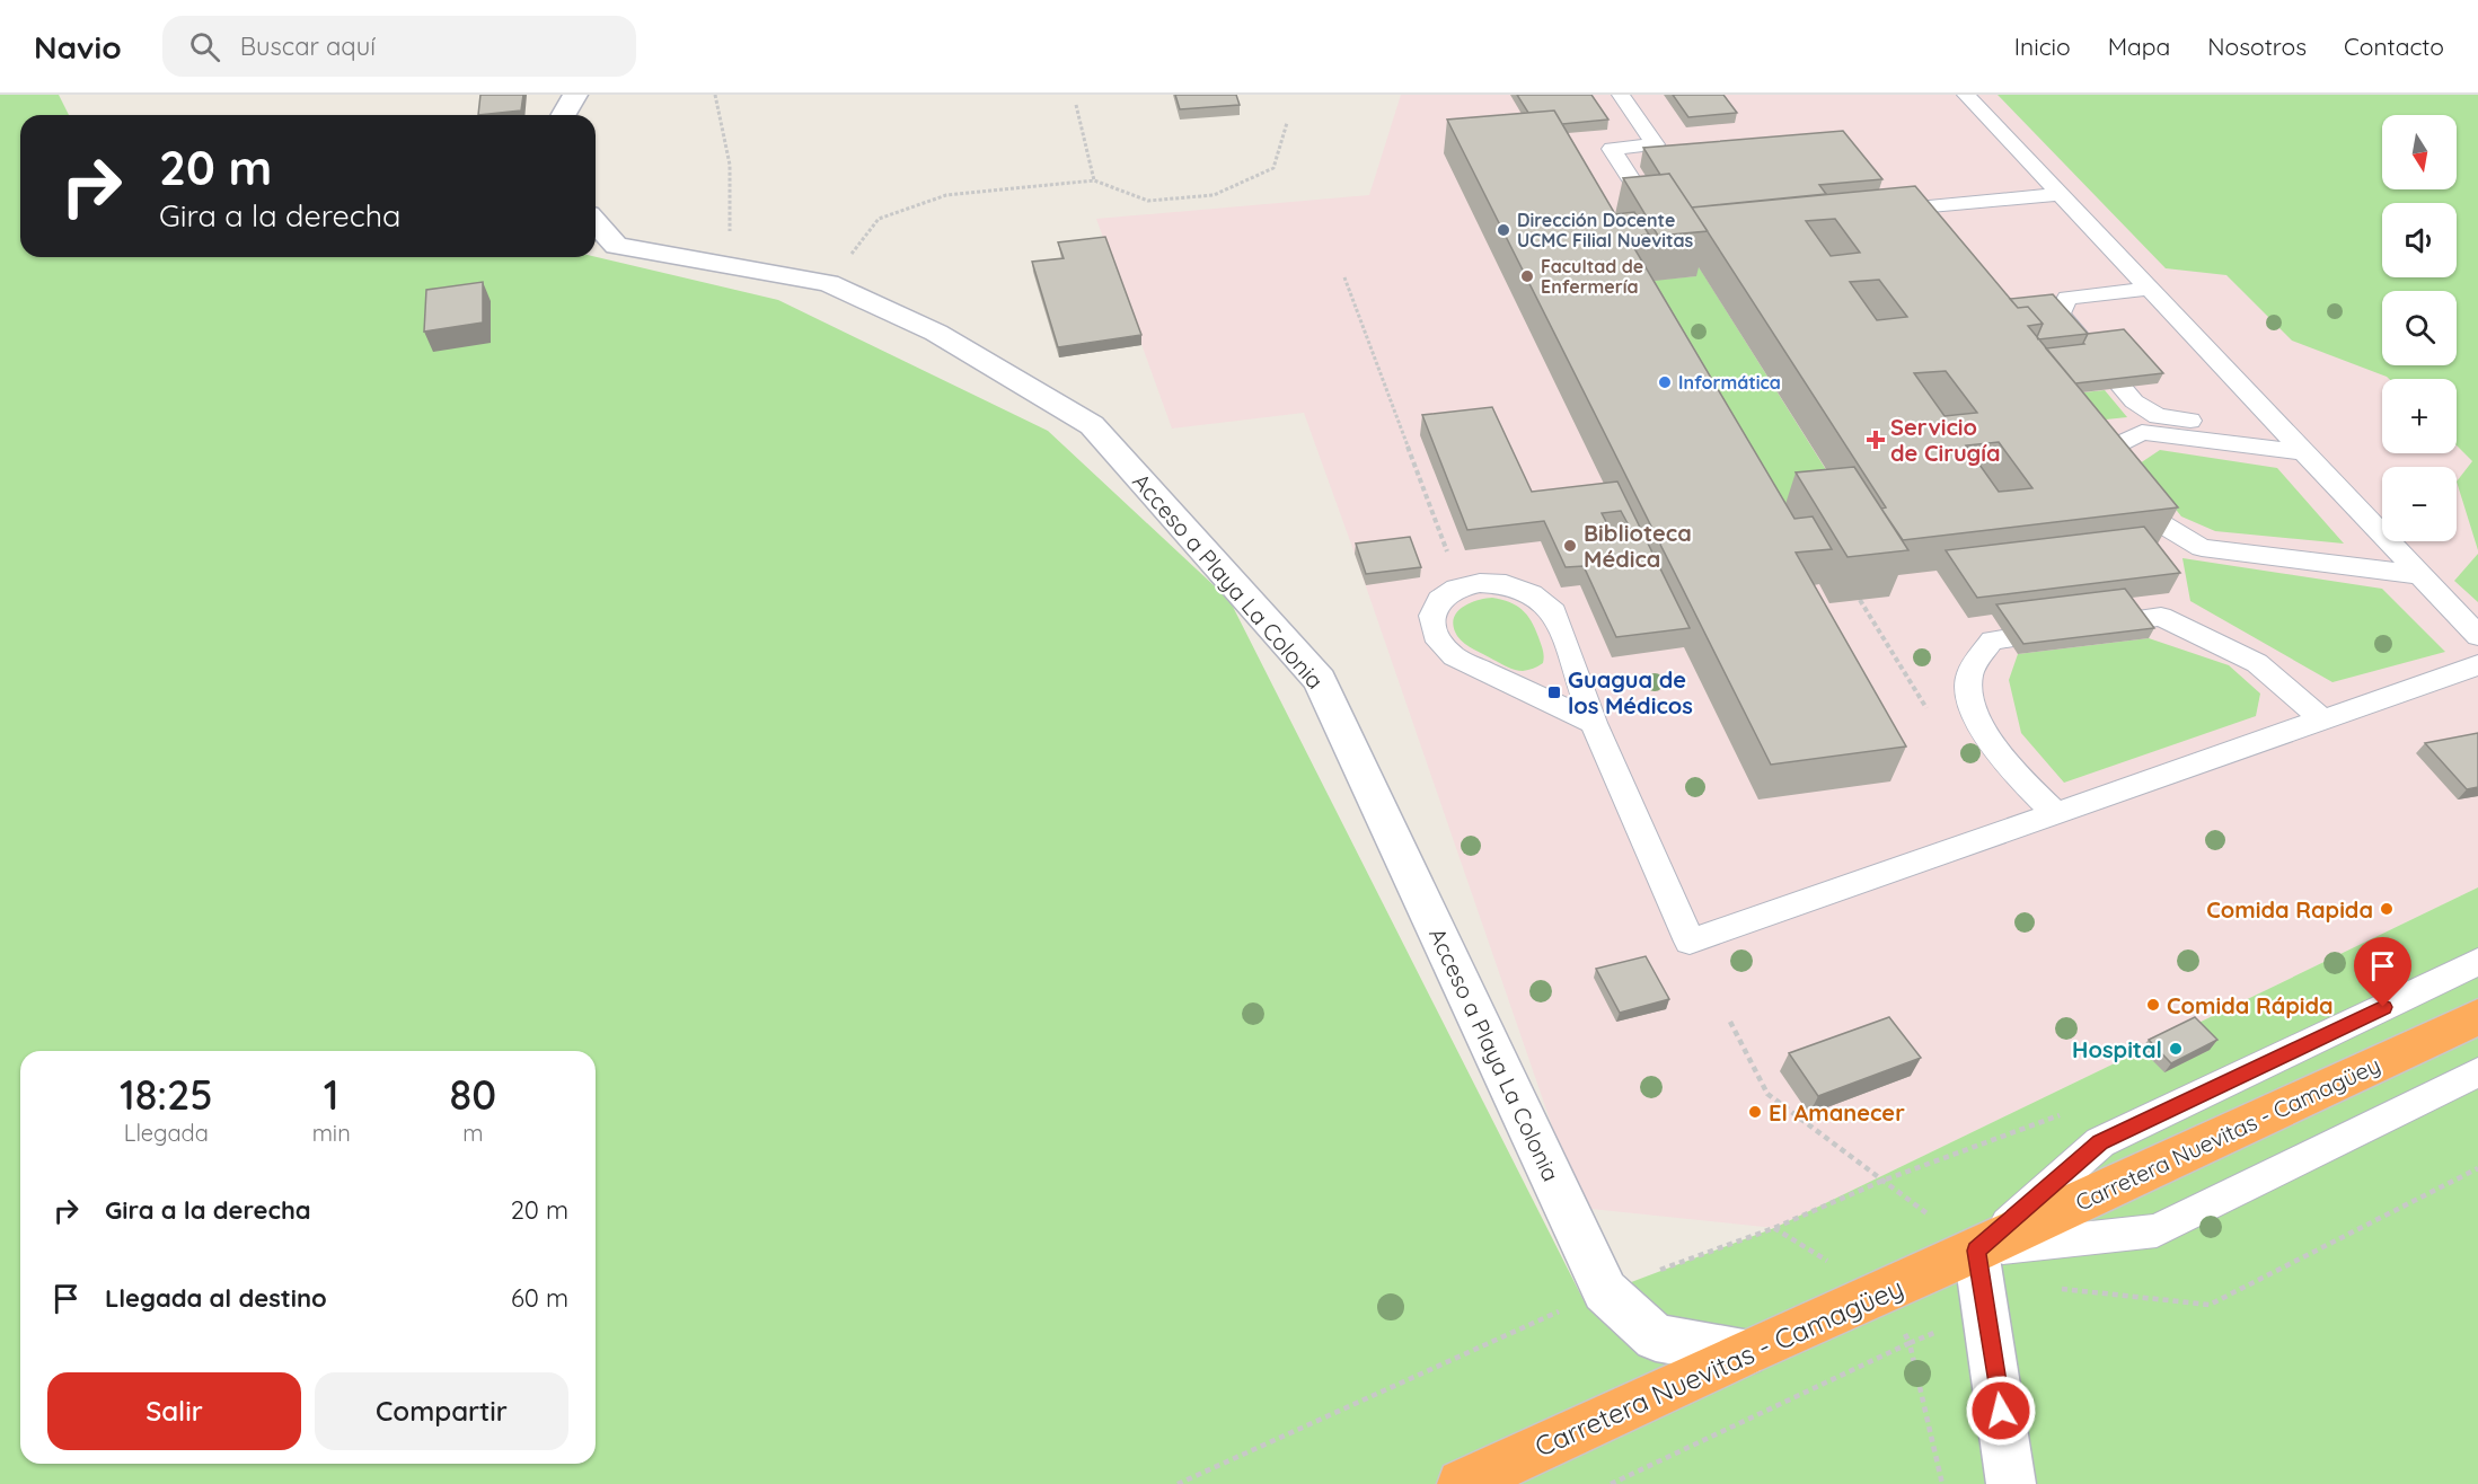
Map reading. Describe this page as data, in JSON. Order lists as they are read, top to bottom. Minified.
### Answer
{"streets":{"highway":["Carretera Nuevitas - Camagüey"],"street":["Acceso a Playa La Colonia"]},"crossings":[["Acceso a Playa La Colonia","Carretera Nuevitas - Camagüey"]],"places":{"other":["Dirección Docente UCMC Filial Nuevitas","Facultad de Enfermería","Informática","Biblioteca Médica","Comida Rapida","Comida Rápida","Hospital","El Amanecer"],"health":["Servicio de Cirugía"],"transit":["Guagua de los Médicos"]},"north":"bottom","page":{"header":"Navio","search":"Buscar aquí","nav":["Inicio","Mapa","Nosotros","Contacto"],"map_buttons":["+","−"],"turn":["20 m","Gira a la derecha"],"eta":["18:25","Llegada","1","min","80","m"],"list":[{"name":"Gira a la derecha","value":"20 m"},{"name":"Llegada al destino","value":"60 m"}],"buttons":["Salir","Compartir"]}}
